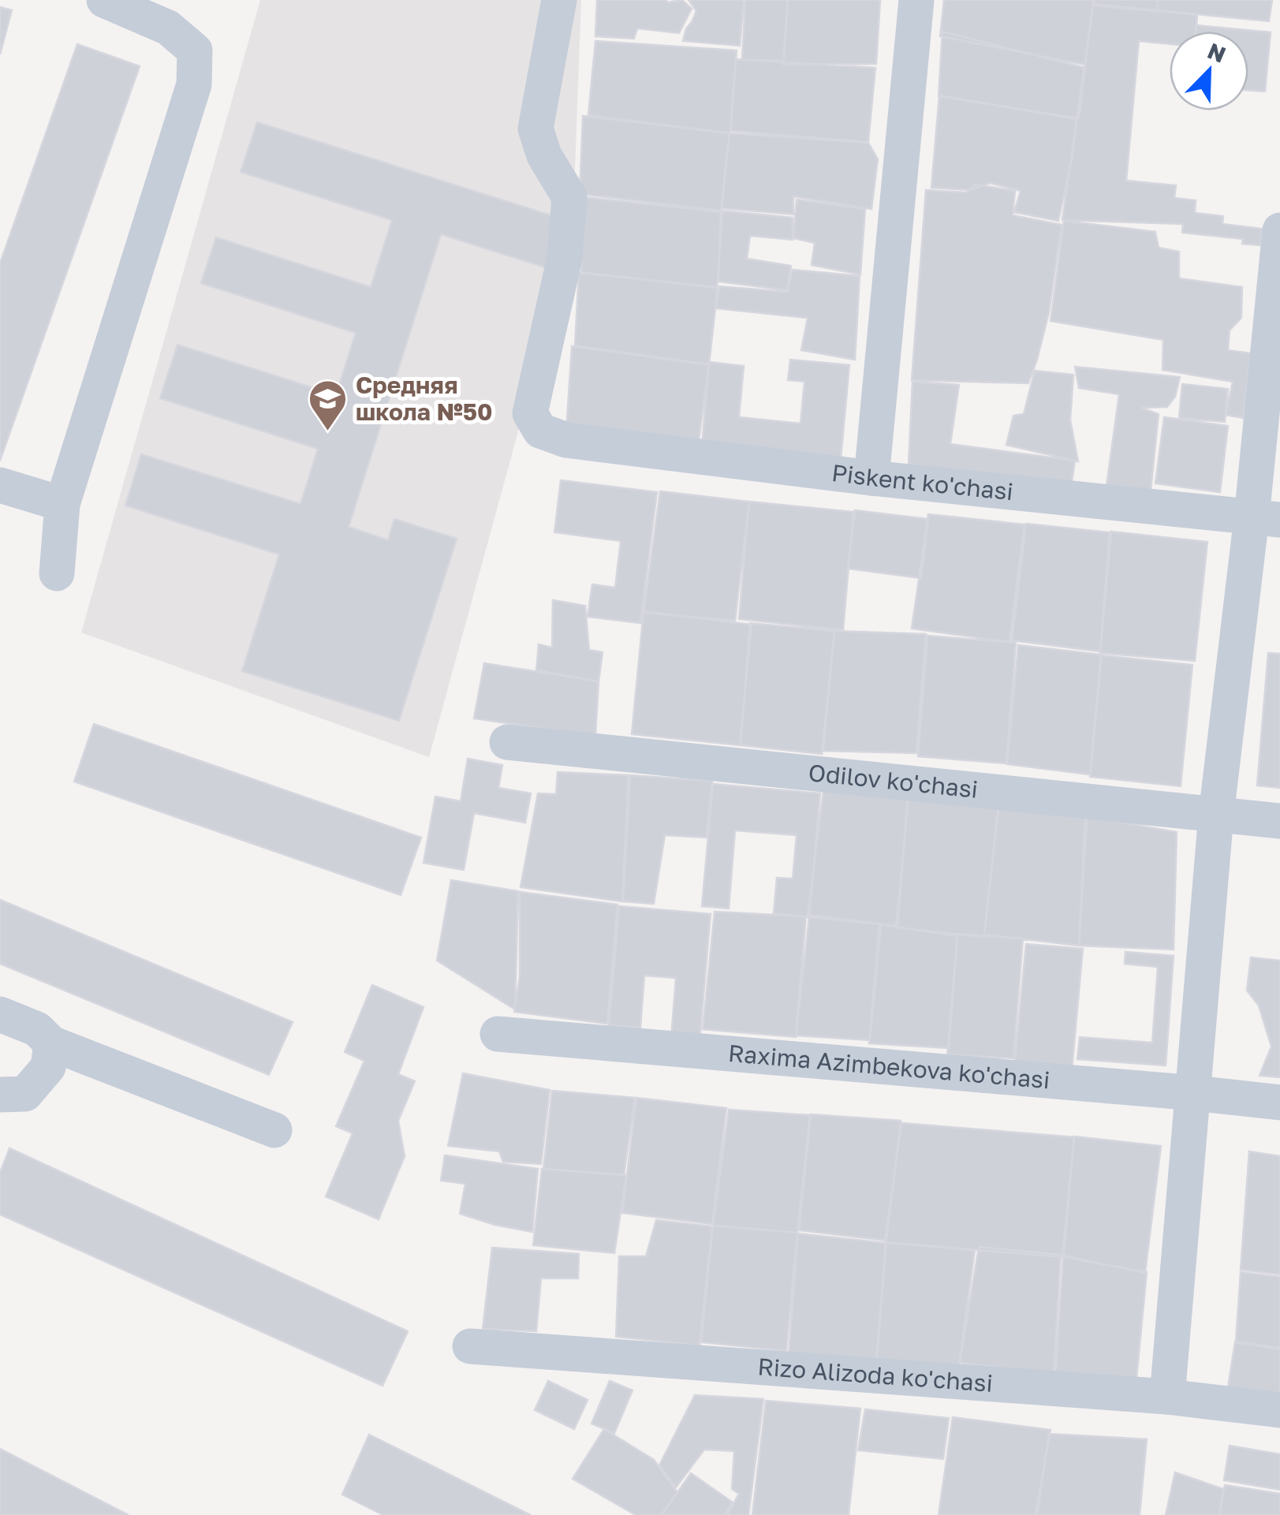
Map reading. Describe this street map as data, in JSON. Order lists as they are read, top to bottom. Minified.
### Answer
{"streets":{"street":["Piskent ko'chasi","Odilov ko'chasi","Raxima Azimbekova ko'chasi","Rizo Alizoda ko'chasi"]},"places":{"school or university":["Средняя школа №50"]},"north":"top right"}
